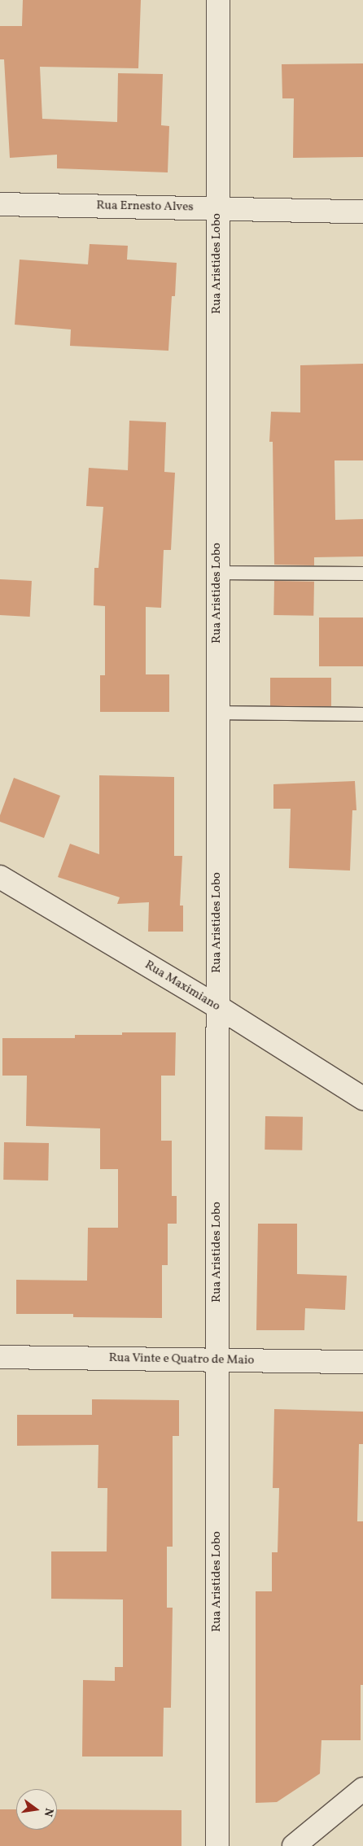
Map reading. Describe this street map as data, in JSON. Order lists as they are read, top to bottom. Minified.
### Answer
{"streets":{"street":["Rua Ernesto Alves","Rua Aristides Lobo","Rua Maximiano","Rua Vinte e Quatro de Maio"]},"crossings":[["Rua Ernesto Alves","Rua Aristides Lobo"],["Rua Aristides Lobo","Rua Maximiano"],["Rua Aristides Lobo","Rua Vinte e Quatro de Maio"]],"north":"right"}
